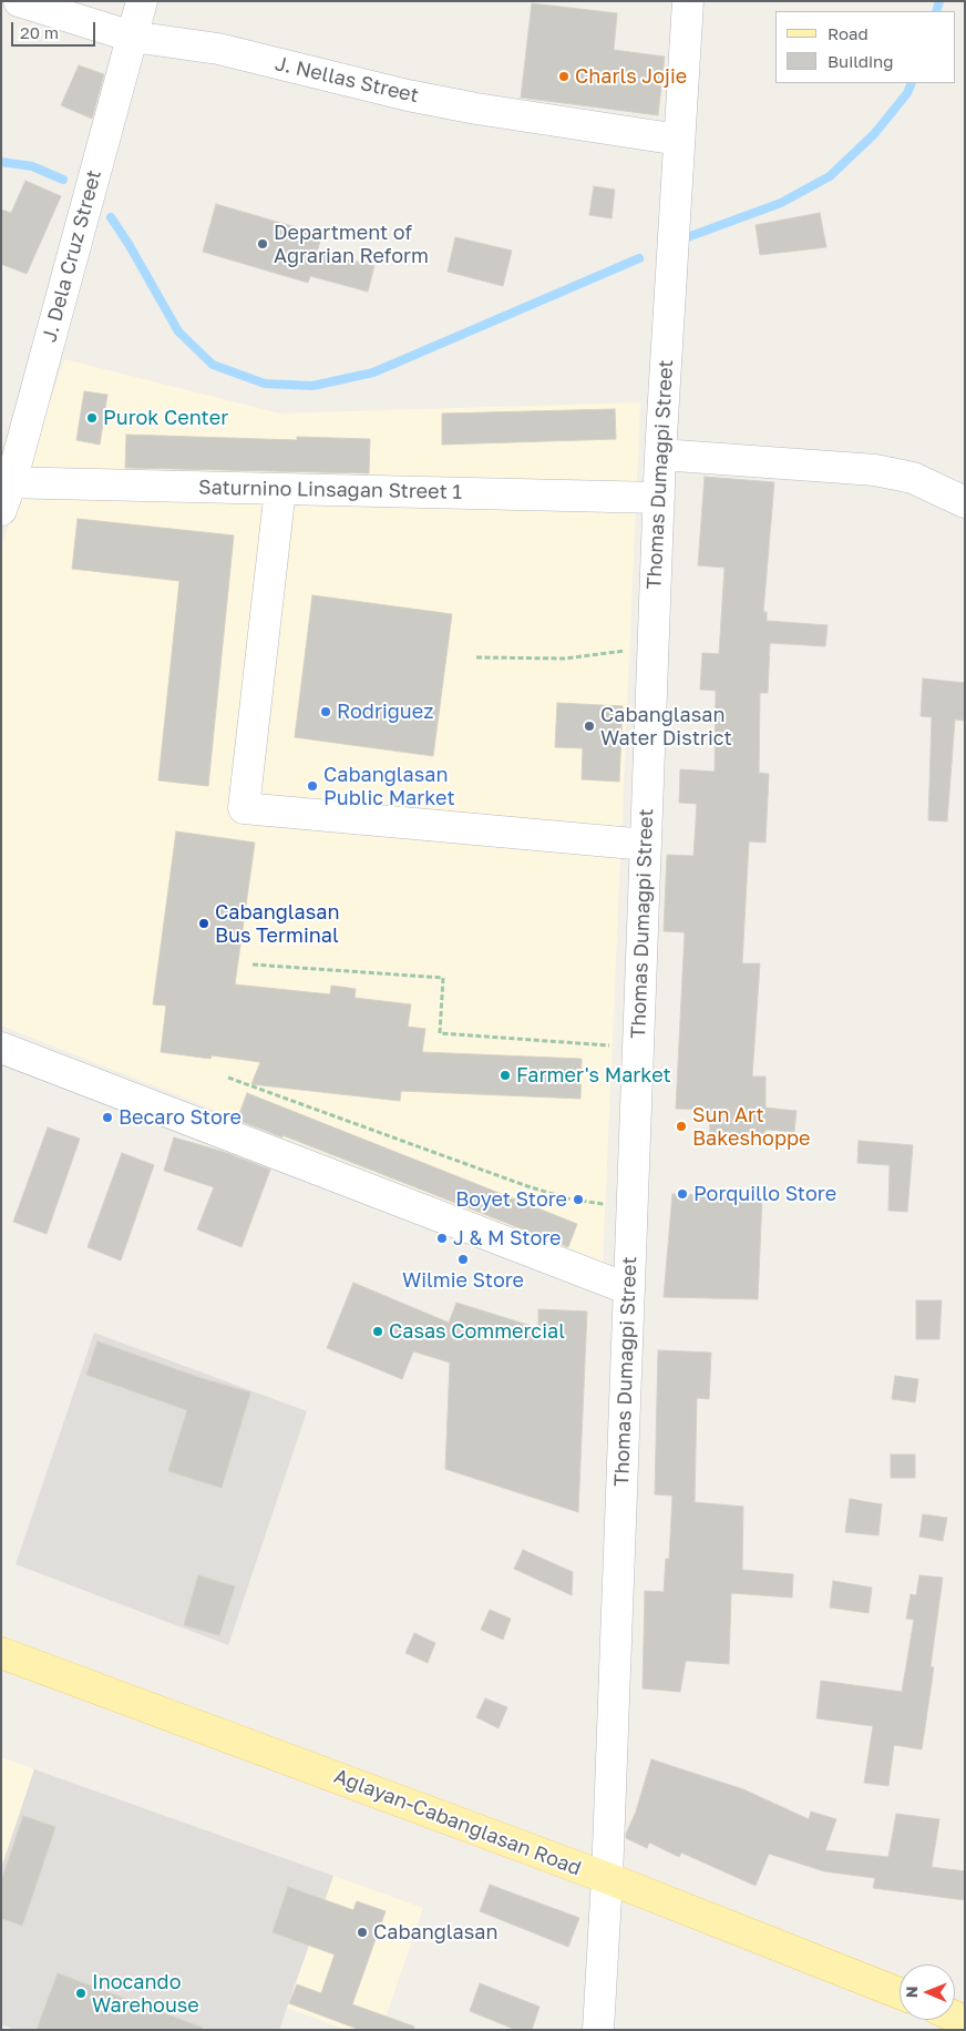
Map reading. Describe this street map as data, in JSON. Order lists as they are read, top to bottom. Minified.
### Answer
{"streets":{"main road":["Aglayan-Cabanglasan Road"],"street":["J. Nellas Street","J. Dela Cruz Street","Thomas Dumagpi Street","Saturnino Linsagan Street 1"]},"crossings":[["J. Nellas Street","J. Dela Cruz Street"],["J. Nellas Street","Thomas Dumagpi Street"],["J. Dela Cruz Street","Saturnino Linsagan Street 1"],["Thomas Dumagpi Street","Saturnino Linsagan Street 1"],["Thomas Dumagpi Street","Aglayan-Cabanglasan Road"]],"places":["Charls Jojie","Department of Agrarian Reform","Purok Center","Rodriguez","Cabanglasan Water District","Cabanglasan Public Market","Cabanglasan Bus Terminal","Farmer's Market","Becaro Store","Sun Art Bakeshoppe","Porquillo Store","Boyet Store","J & M Store","Wilmie Store","Casas Commercial","Cabanglasan","Inocando Warehouse"],"legend":["Road","Building"],"scale_bar":"20 m","north":"left"}
